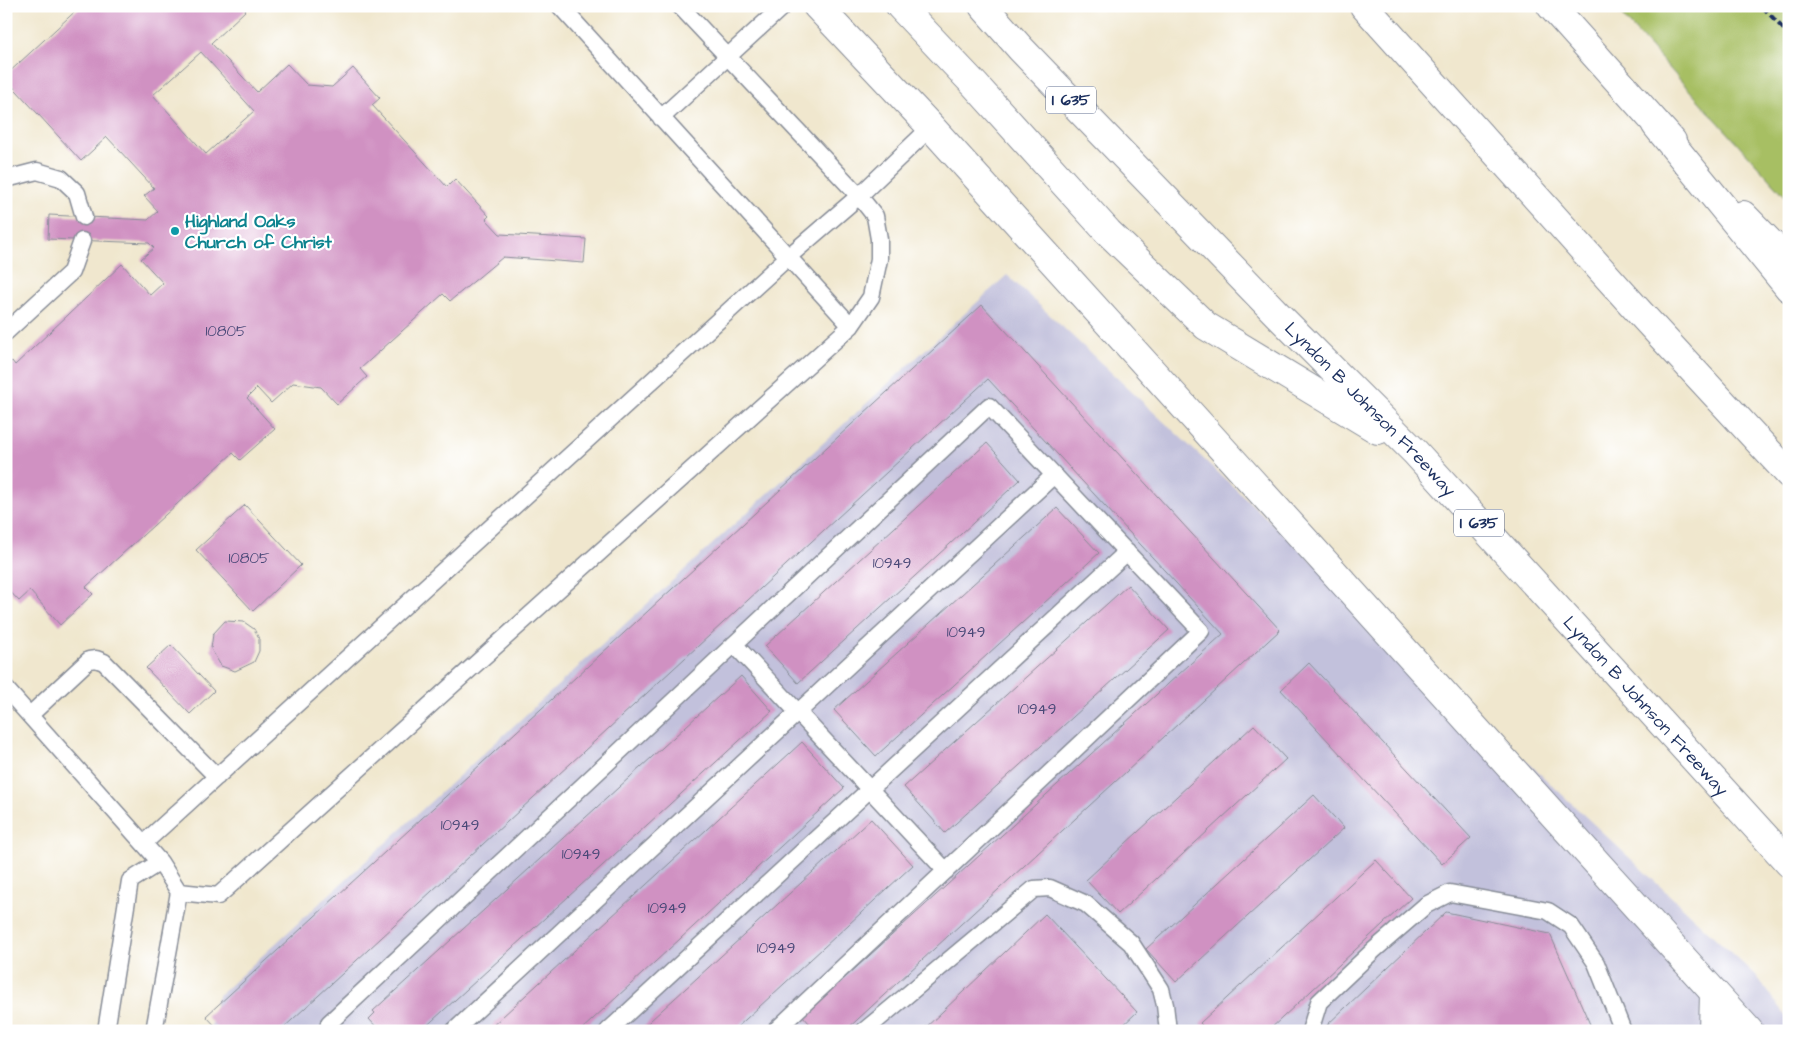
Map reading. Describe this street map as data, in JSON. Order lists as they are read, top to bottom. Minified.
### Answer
{"streets":{"main road":["I 635","Lyndon B Johnson Freeway"]},"places":["Highland Oaks Church of Christ"],"house_numbers":["10805","10805","10949","10949","10949","10949","10949","10949","10949"]}
